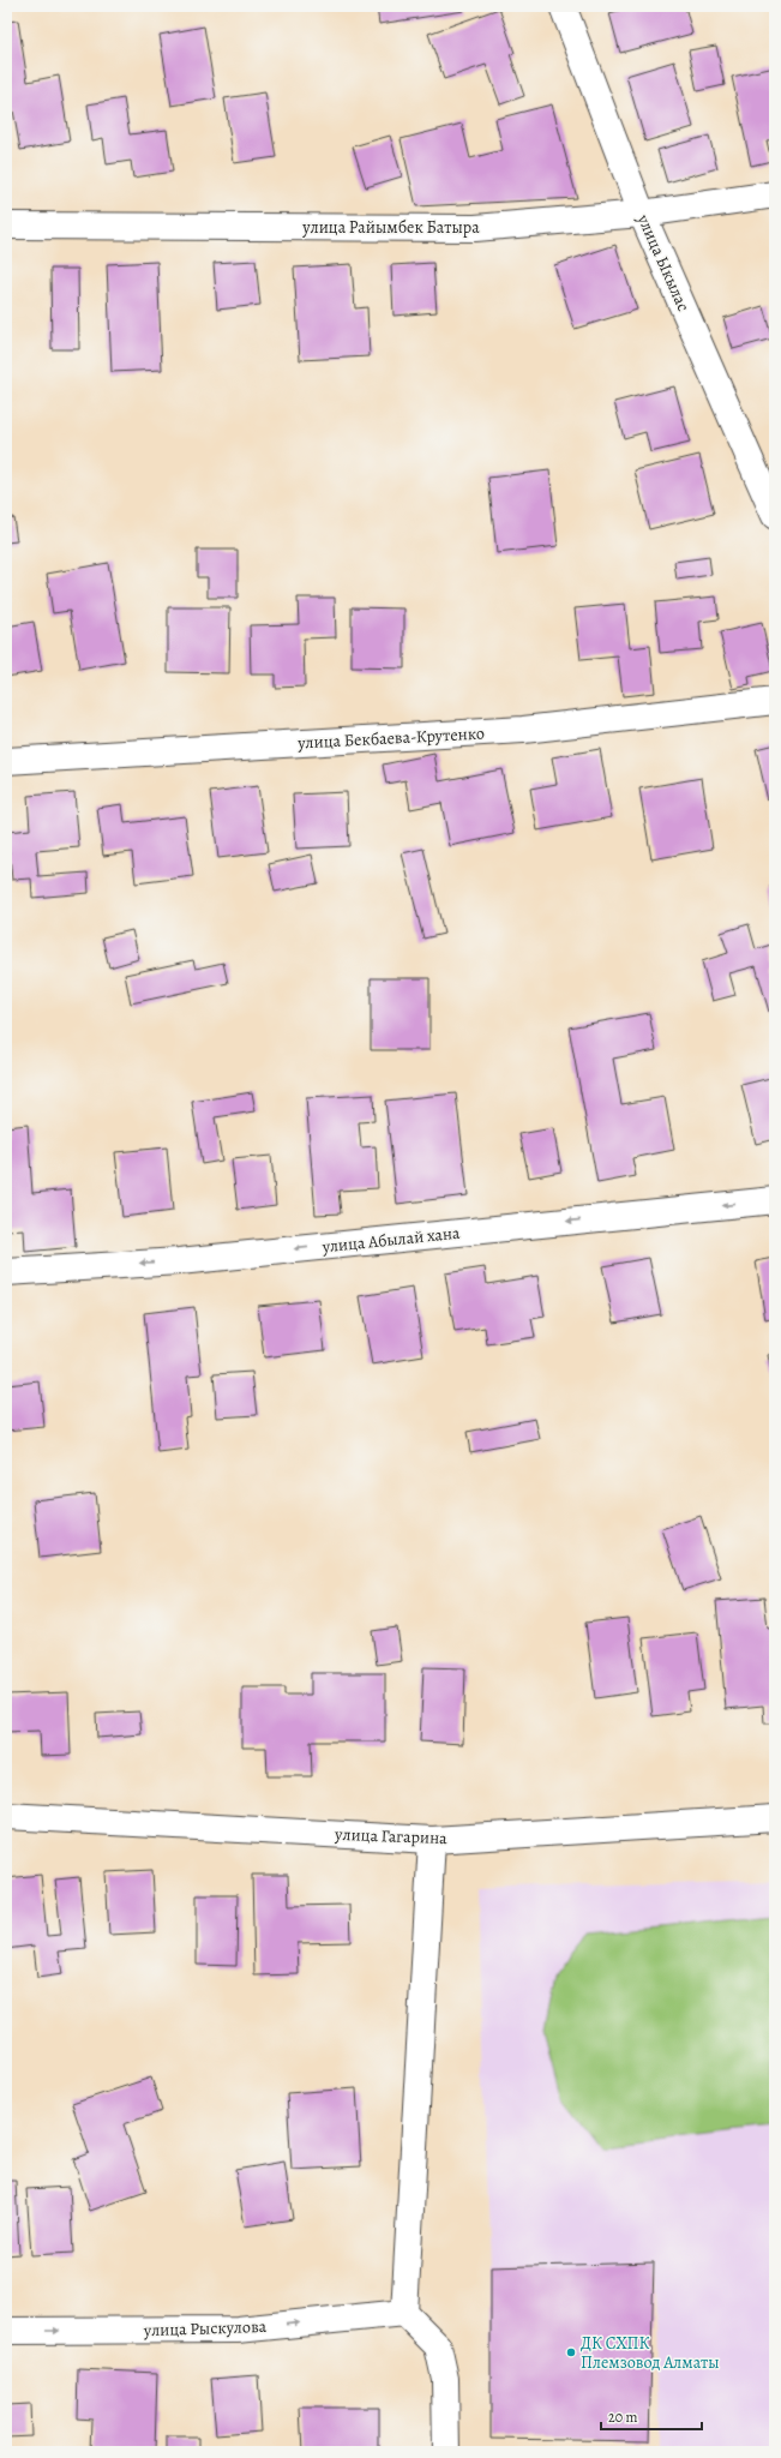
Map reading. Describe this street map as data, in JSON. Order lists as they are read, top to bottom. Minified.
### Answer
{"streets":{"street":["улица Райымбек Батыра","улица Ыкылас","улица Бекбаева-Крутенко","улица Абылай хана","улица Гагарина","улица Рыскулова"]},"crossings":[["улица Райымбек Батыра","улица Ыкылас"]],"one_way":["улица Абылай хана","улица Рыскулова"],"places":["ДК СХПК Племзовод Алматы"],"scale_bar":"20 m"}
